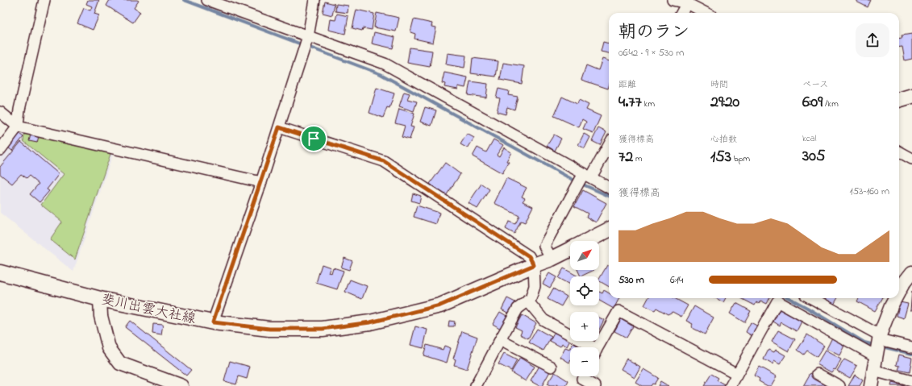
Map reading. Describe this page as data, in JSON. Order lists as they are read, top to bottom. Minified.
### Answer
{"streets":{"main road":["斐川出雲大社線"]},"north":"top right","page":{"heading":["朝のラン","06:42 · 9 × 530 m"],"stats":[["距離","4.77 km"],["時間","29:20"],["ペース","6:09 /km"],["獲得標高","72 m"],["心拍数","153 bpm"],["kcal","305"]],"chart":["獲得標高","153–160 m"],"map_buttons":["+","−"],"list":[{"name":"530 m","note":"6:14"}]}}
